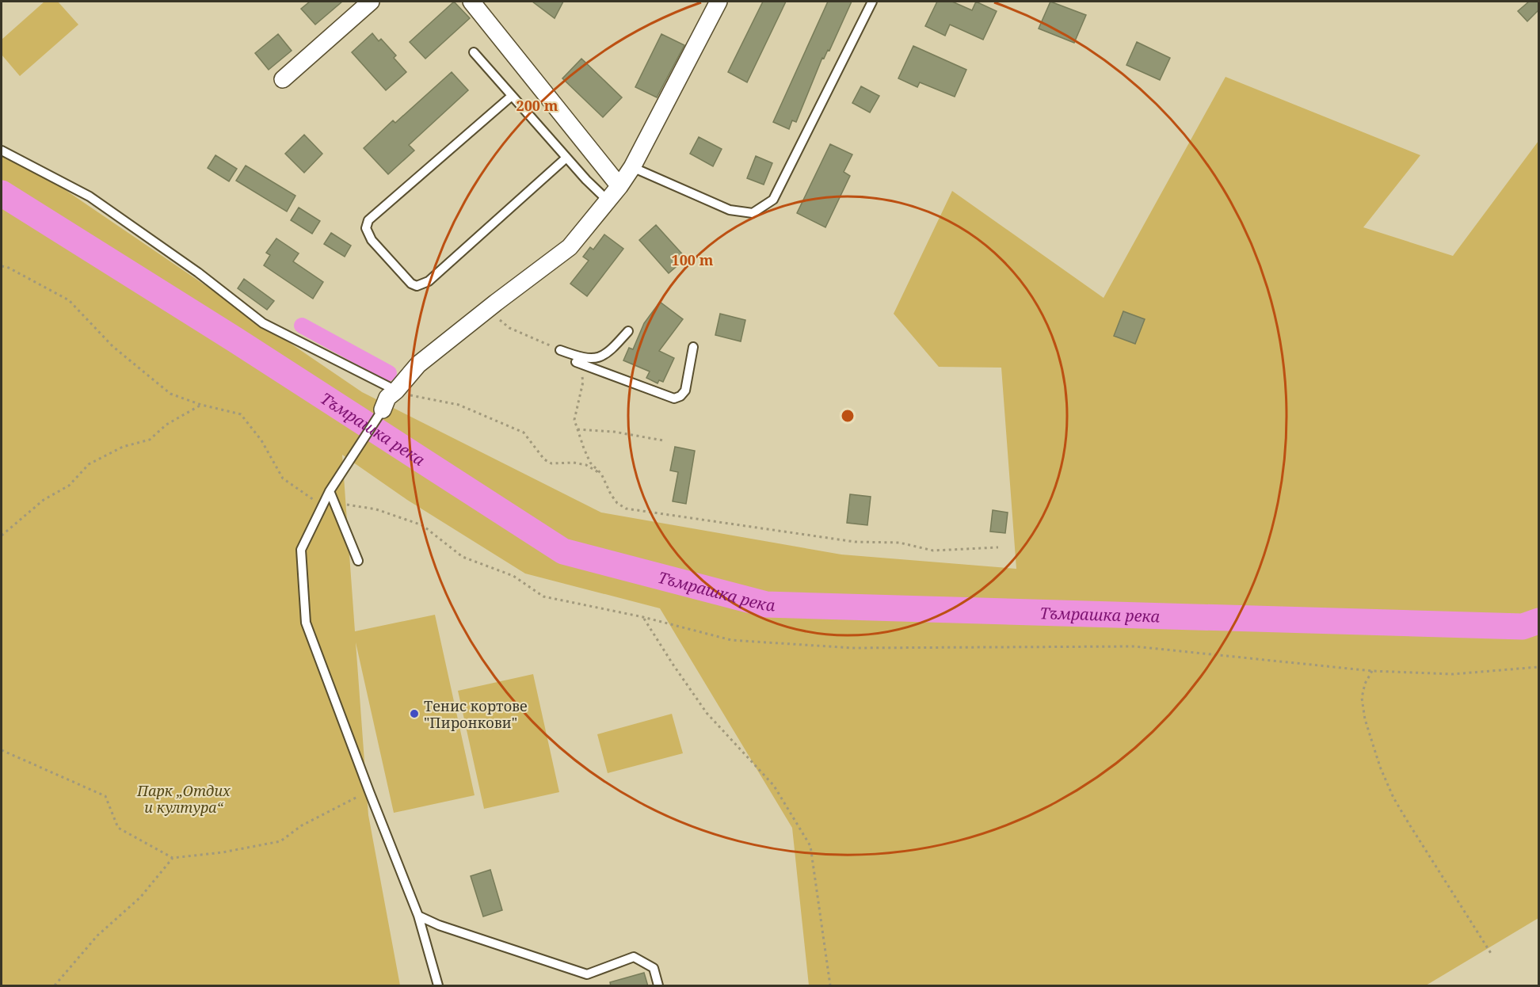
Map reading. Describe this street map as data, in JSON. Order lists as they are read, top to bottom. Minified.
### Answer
{"water":["Тъмрашка река"],"parks":["Парк „Отдих и култура“"],"places":["Тенис кортове \"Пиронкови\""],"rings":["200 m","100 m"]}
